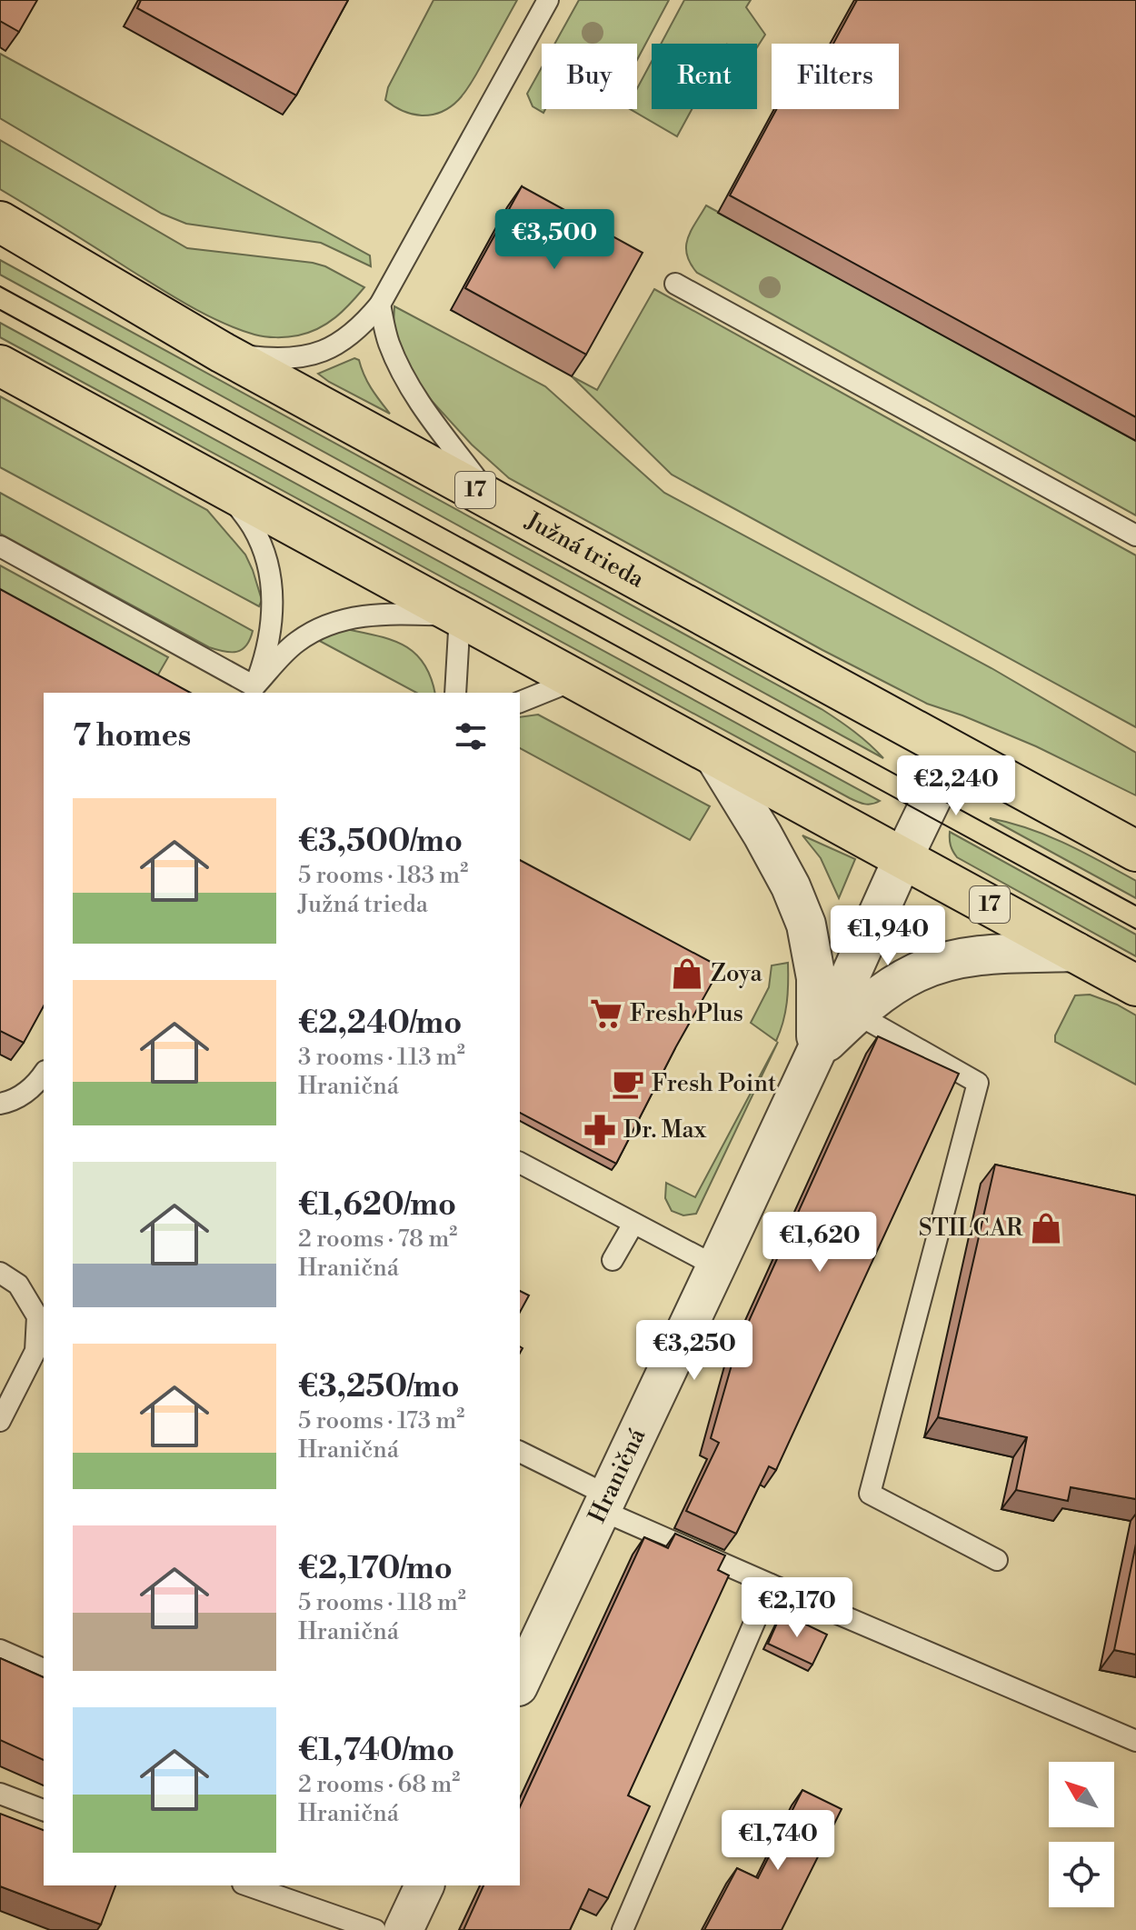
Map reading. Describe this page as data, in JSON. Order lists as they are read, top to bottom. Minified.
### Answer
{"streets":{"main road":["17","Južná trieda"],"street":["Hraničná"]},"crossings":[["17","Hraničná"],["Južná trieda","Hraničná"]],"places":{"shop":["Zoya","STILCAR"],"supermarket":["Fresh Plus"],"cafe":["Fresh Point"],"pharmacy":["Dr. Max"]},"north":"top left","page":{"chip":["Buy","Rent","Filters"],"price":["€3,500","€2,240","€1,940","€1,620","€3,250","€2,170","€1,740"],"heading":"7 homes","list":[{"name":"€3,500/mo","note":"5 rooms · 183 m² · Južná trieda"},{"name":"€2,240/mo","note":"3 rooms · 113 m² · Hraničná"},{"name":"€1,620/mo","note":"2 rooms · 78 m² · Hraničná"},{"name":"€3,250/mo","note":"5 rooms · 173 m² · Hraničná"},{"name":"€2,170/mo","note":"5 rooms · 118 m² · Hraničná"},{"name":"€1,740/mo","note":"2 rooms · 68 m² · Hraničná"}]}}
